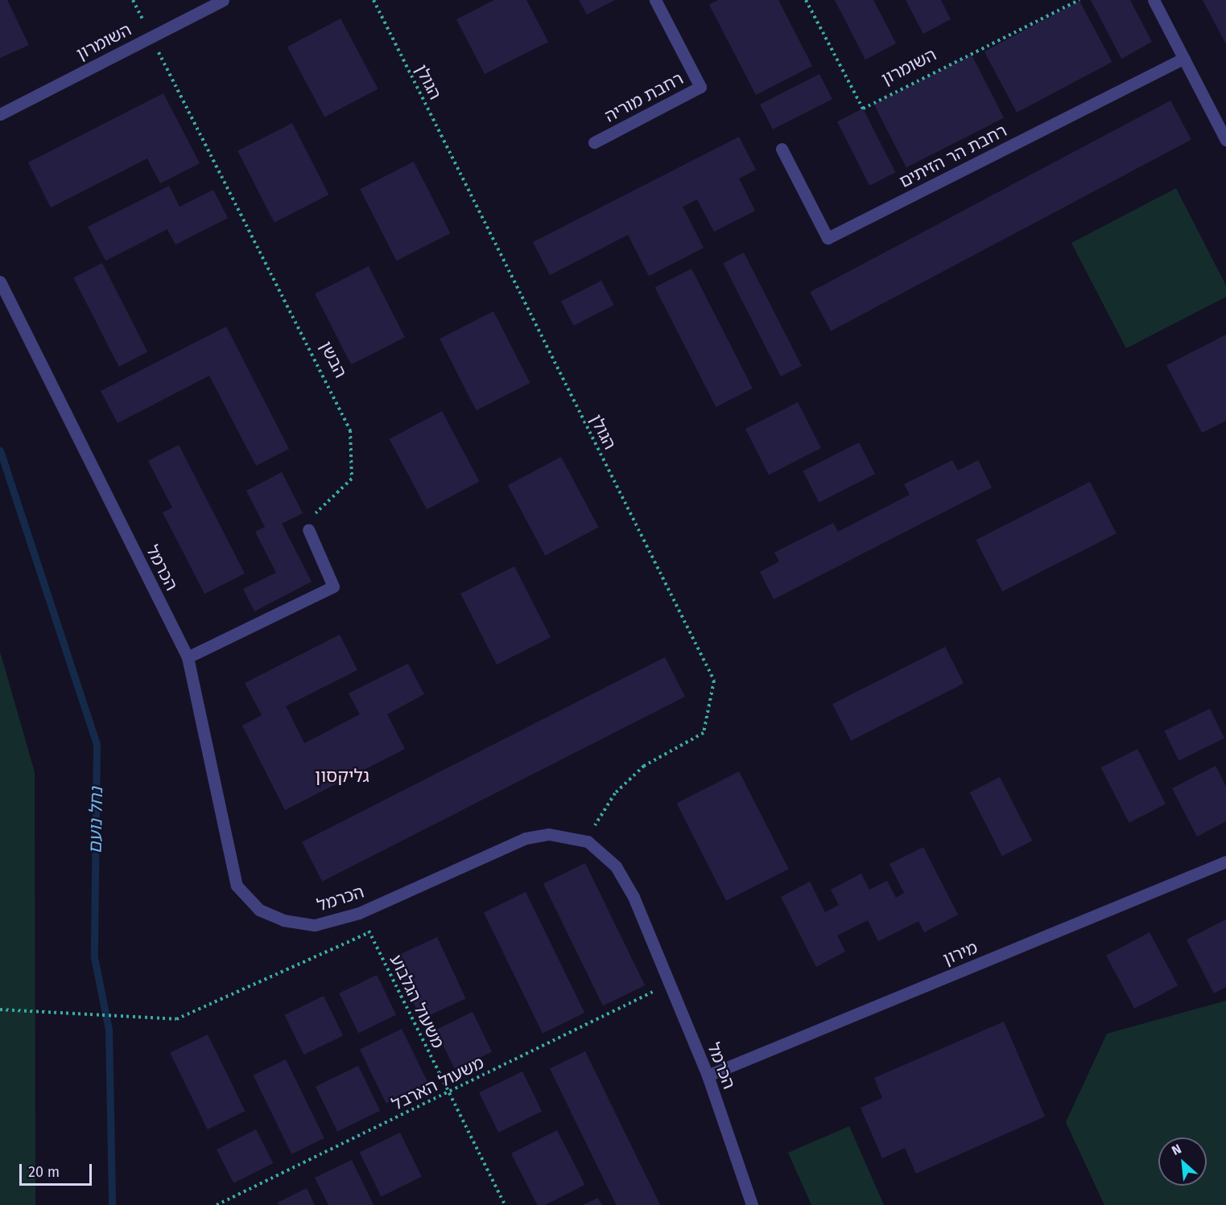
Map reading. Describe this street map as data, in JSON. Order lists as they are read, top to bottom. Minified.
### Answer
{"streets":{"street":["השומרון","רחבת מוריה","רחבת הר הזיתים","הכרמל","מירון"],"path":["הגולן","הבשן","משעול הגלבוע","משעול הארבל"]},"crossings":[["השומרון","הבשן"],["הגולן","הכרמל"],["הכרמל","מירון"],["הכרמל","משעול הגלבוע"],["הכרמל","משעול הארבל"],["משעול הגלבוע","משעול הארבל"]],"districts":["גליקסון"],"water":["נחל נועם"],"scale_bar":"20 m","north":"top left"}
